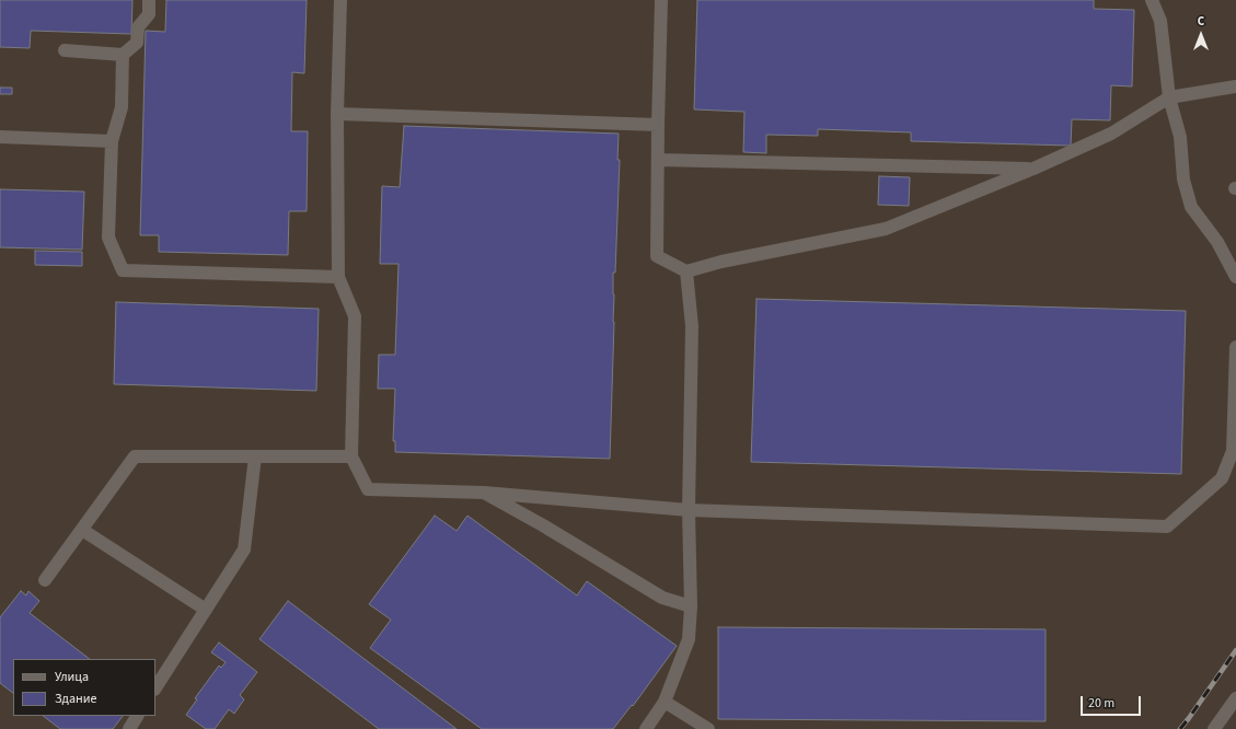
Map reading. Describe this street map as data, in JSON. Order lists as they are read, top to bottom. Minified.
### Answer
{"legend":["Улица","Здание"],"scale_bar":"20 m","north":"top"}
